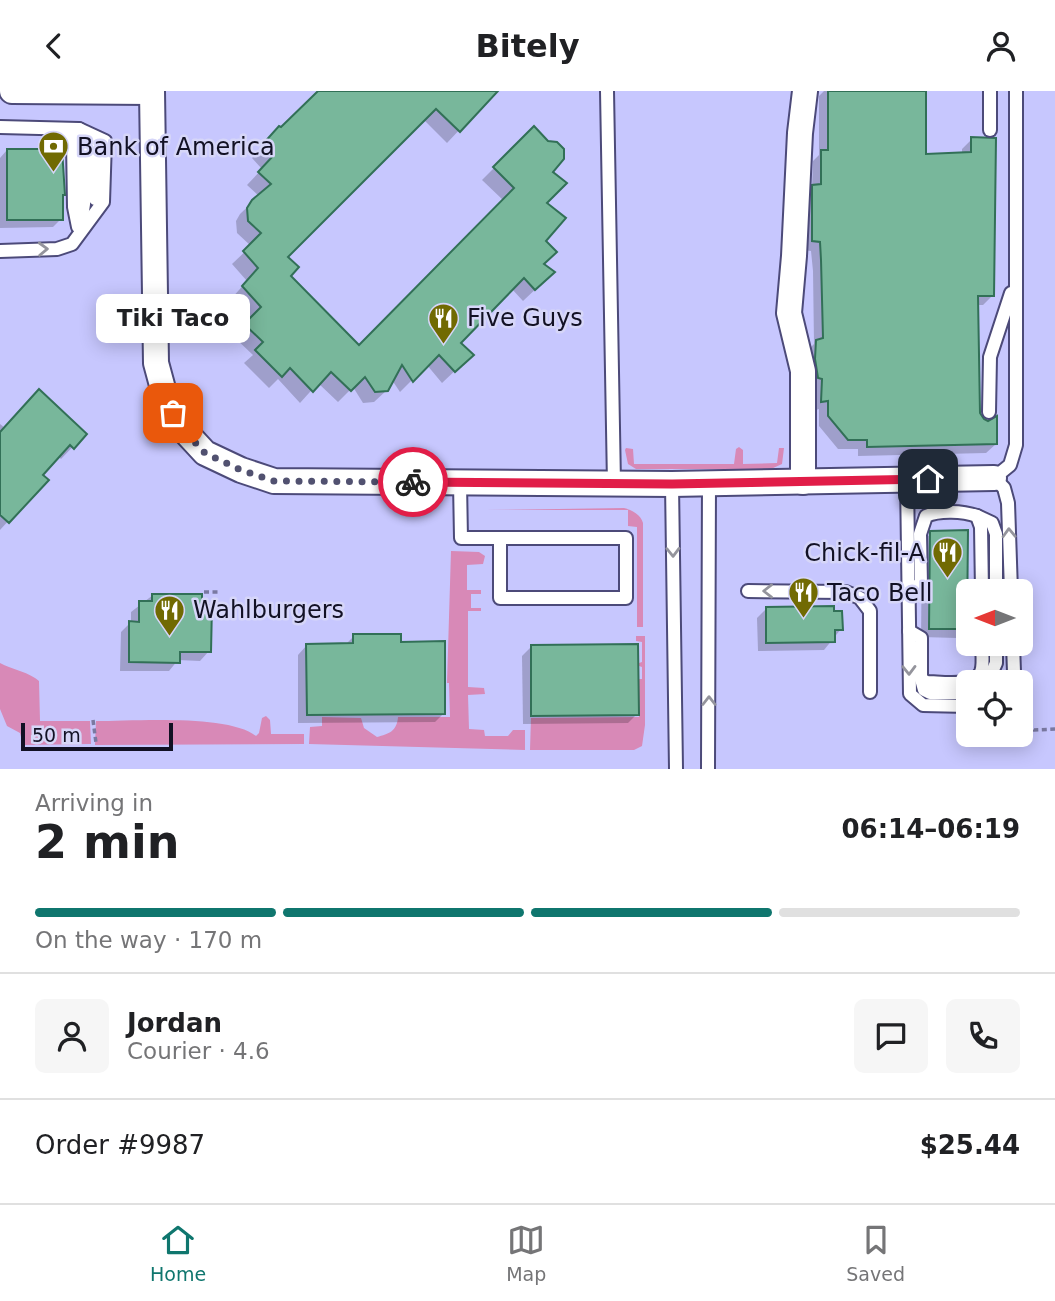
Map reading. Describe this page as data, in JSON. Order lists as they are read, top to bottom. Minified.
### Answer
{"places":{"bank":["Bank of America"],"restaurant":["Five Guys","Chick-fil-A","Taco Bell","Wahlburgers"],"other":["Tiki Taco"]},"scale_bar":"50 m","north":"left","page":{"header":"Bitely","bubble":"Tiki Taco","scale":"50 m","heading":["2 min","Arriving in","06:14–06:19"],"panel":["Jordan","Courier · 4.6","Order #9987","$25.44"],"bar":"On the way · 170 m","tabs":["Home","Map","Saved"]}}
